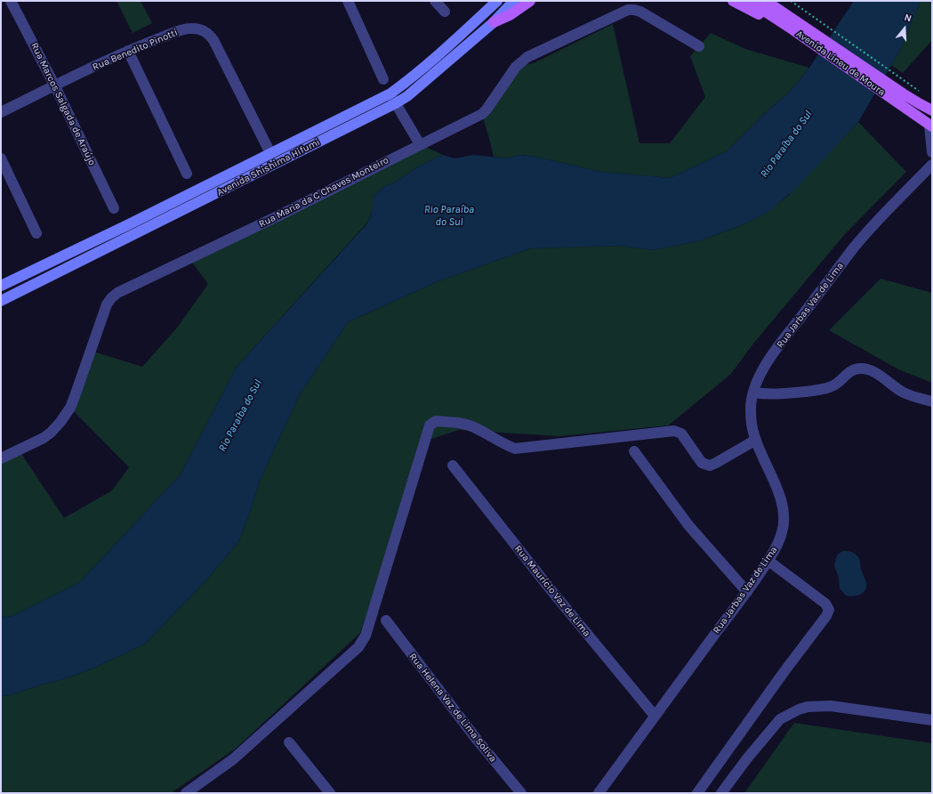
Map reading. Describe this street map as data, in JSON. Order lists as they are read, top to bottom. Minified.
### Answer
{"streets":{"main road":["Avenida Lineu de Moura"],"street":["Rua Benedito Pinotti","Rua Marcos Salgada de Araújo","Avenida Shishima Hifumi","Rua Maria da C Chaves Monteiro","Rua Jarbas Vaz de Lima","Rua Maurício Vaz de Lima","Rua Helena Vaz de Lima Soliva"]},"crossings":[["Rua Benedito Pinotti","Rua Marcos Salgada de Araújo"],["Rua Benedito Pinotti","Avenida Shishima Hifumi"],["Rua Jarbas Vaz de Lima","Rua Maurício Vaz de Lima"]],"water":["Rio Paraíba do Sul"],"north":"top"}
